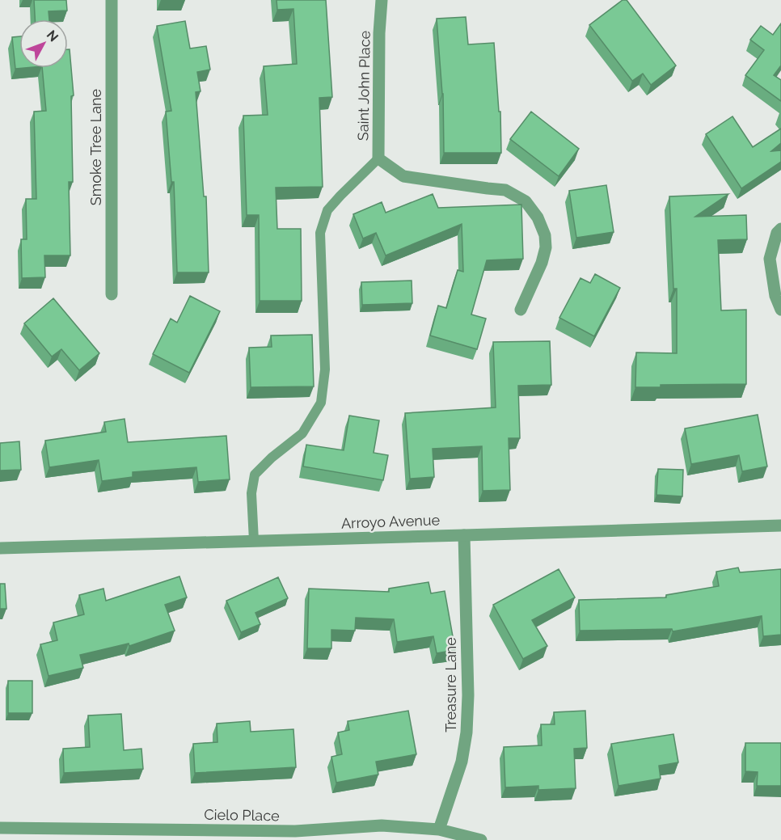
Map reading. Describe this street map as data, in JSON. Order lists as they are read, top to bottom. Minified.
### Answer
{"streets":{"street":["Saint John Place","Smoke Tree Lane","Arroyo Avenue","Treasure Lane","Cielo Place"]},"crossings":[["Arroyo Avenue","Treasure Lane"],["Treasure Lane","Cielo Place"]],"north":"top right"}
